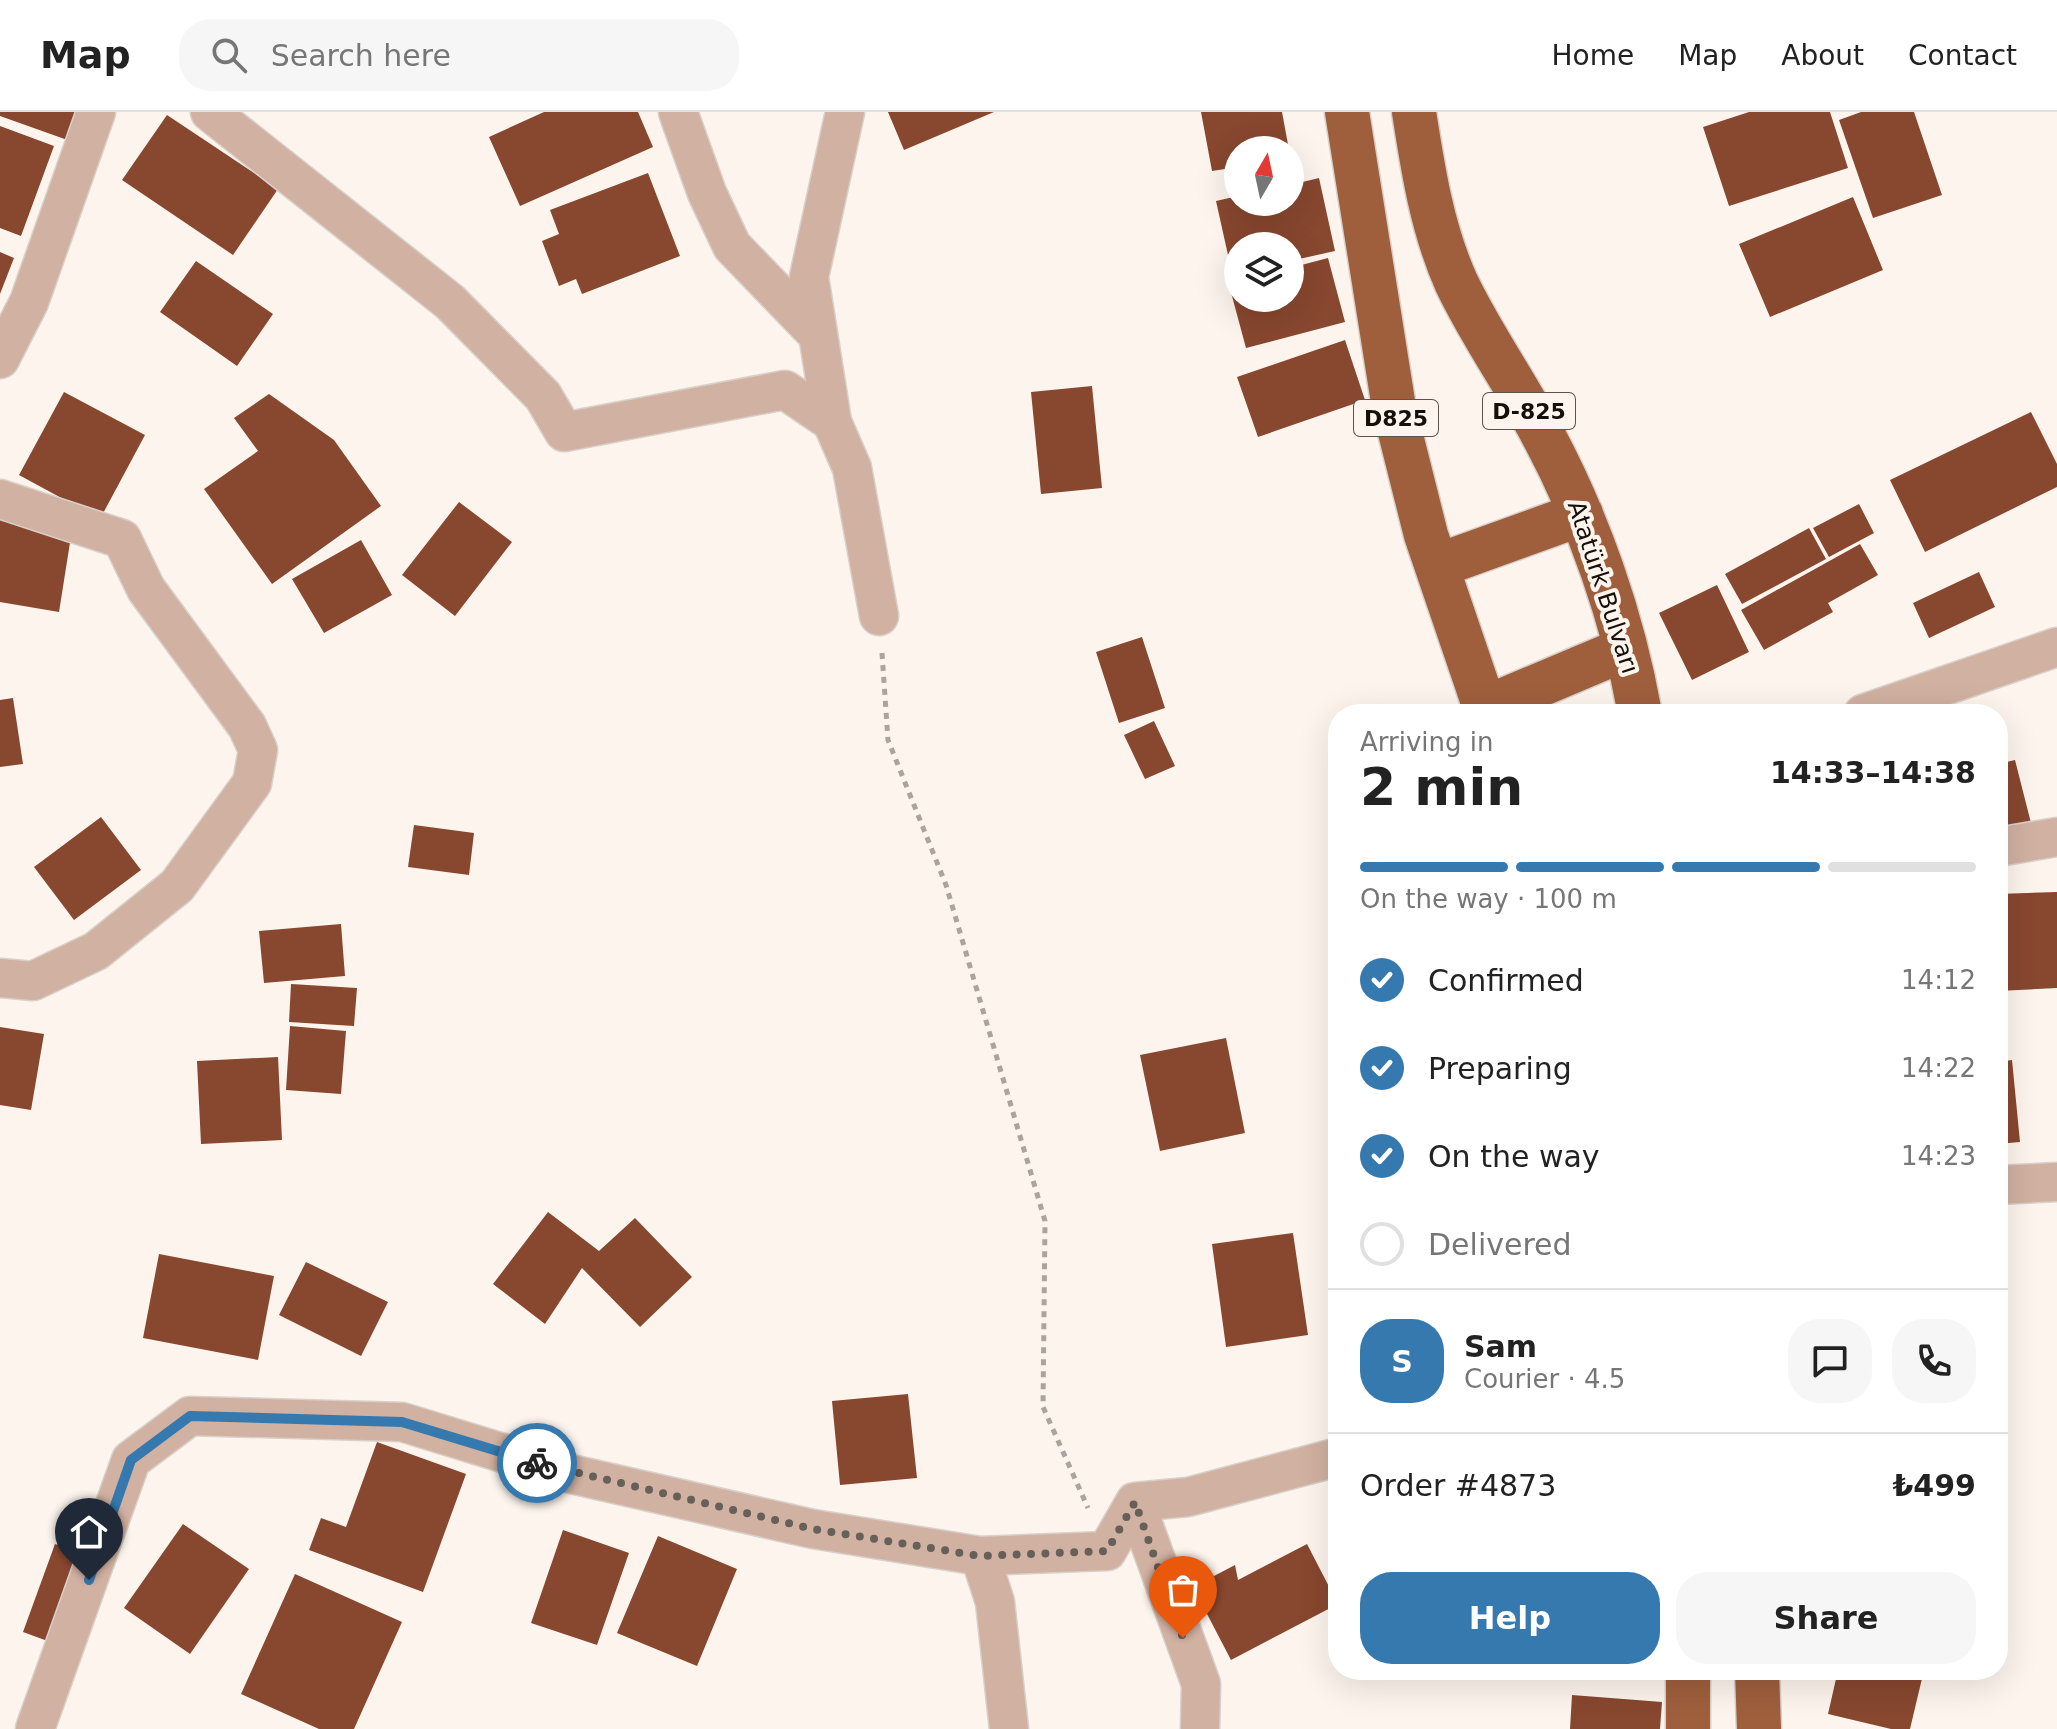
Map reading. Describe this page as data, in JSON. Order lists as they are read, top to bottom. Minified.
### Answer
{"streets":{"highway":["D-825","D825","Atatürk Bulvarı"]},"north":"top","page":{"header":"Map","search":"Search here","nav":["Home","Map","About","Contact"],"heading":["2 min","Arriving in","14:33–14:38"],"panel":["Sam","Courier · 4.5","Order #4873","₺499"],"bar":"On the way · 100 m","list":[["Confirmed","14:12"],["Preparing","14:22"],["On the way","14:23"],"Delivered"],"round":"S","buttons":["Help","Share"]}}
